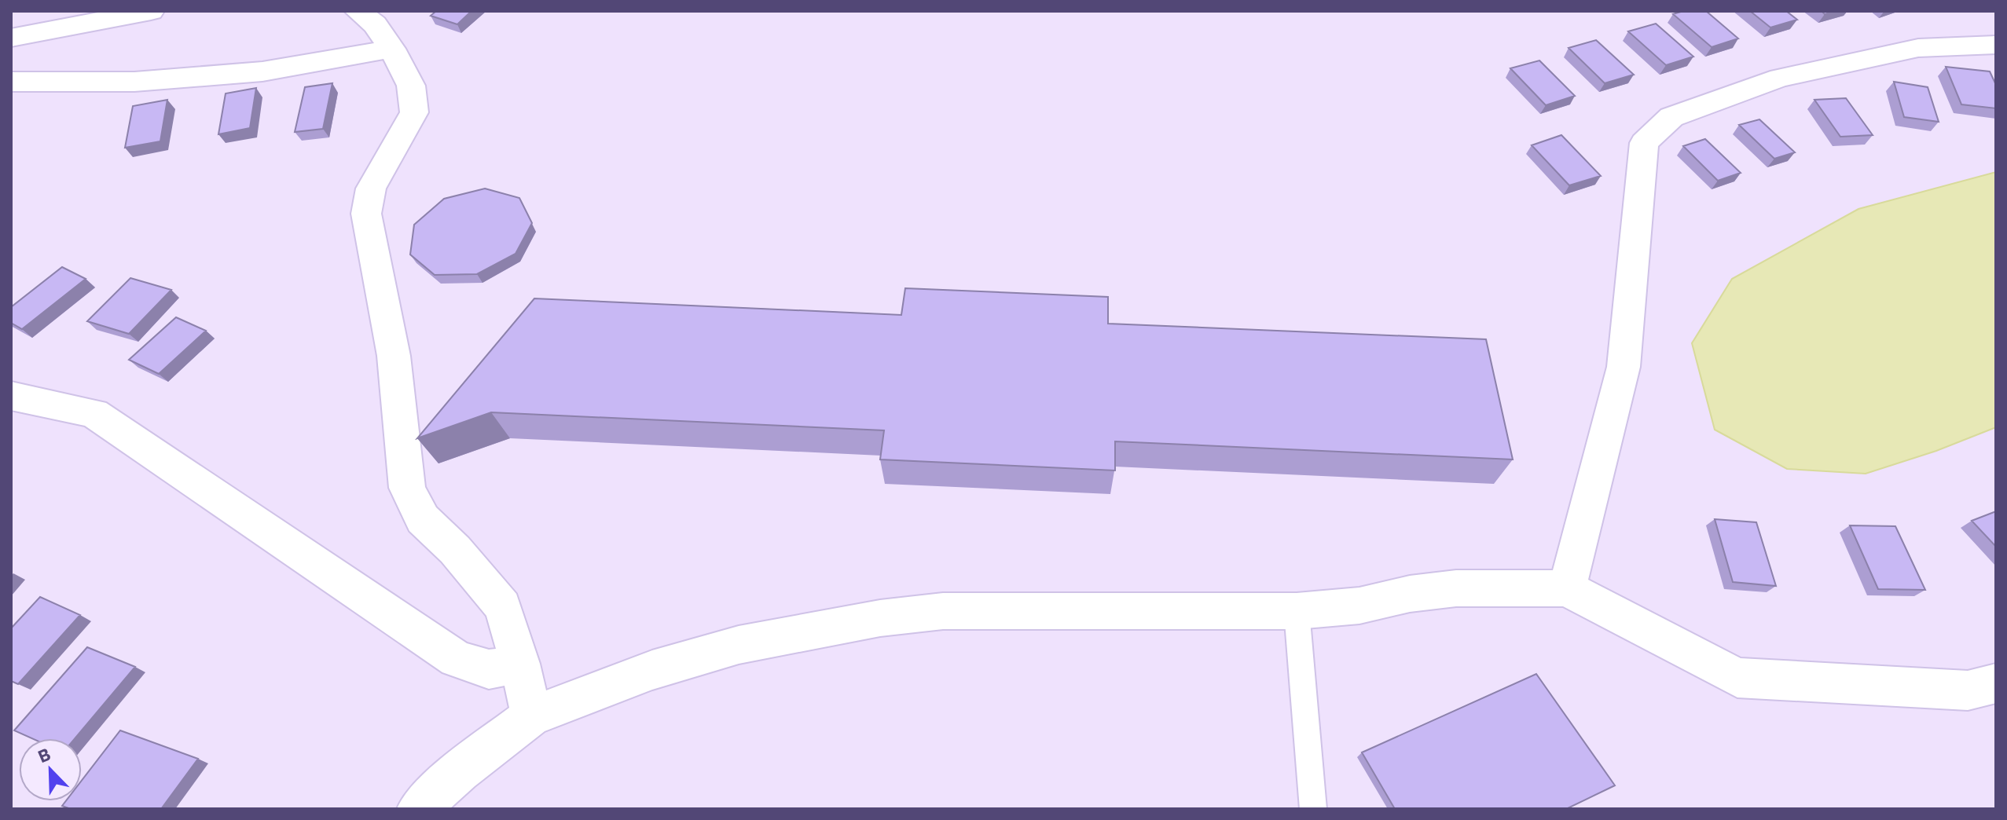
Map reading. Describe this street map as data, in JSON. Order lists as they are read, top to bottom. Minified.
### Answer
{"north":"top left"}
